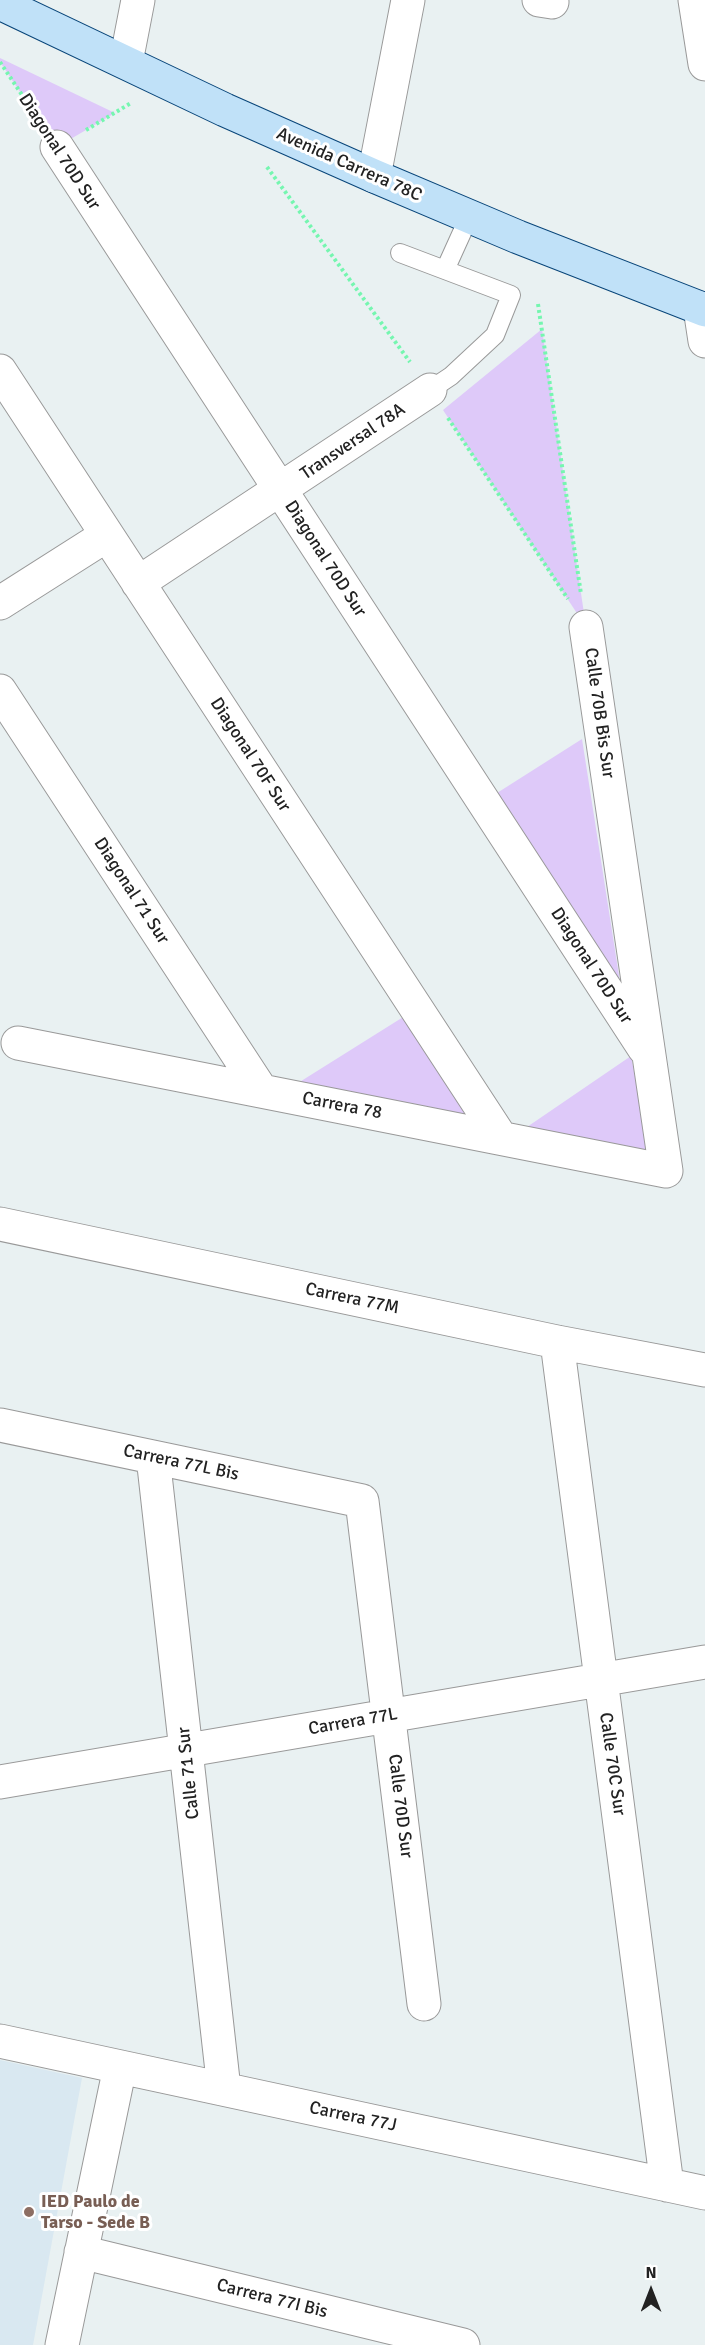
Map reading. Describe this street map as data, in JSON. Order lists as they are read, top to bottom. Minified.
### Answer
{"streets":{"main road":["Avenida Carrera 78C"],"street":["Diagonal 70D Sur","Transversal 78A","Calle 70B Bis Sur","Diagonal 70F Sur","Diagonal 71 Sur","Carrera 78","Carrera 77M","Carrera 77L Bis","Carrera 77L","Calle 70C Sur","Calle 71 Sur","Calle 70D Sur","Carrera 77J","Carrera 77I Bis"]},"crossings":[["Diagonal 70D Sur","Transversal 78A"],["Diagonal 70D Sur","Calle 70B Bis Sur"],["Transversal 78A","Diagonal 70F Sur"],["Calle 70B Bis Sur","Carrera 78"],["Diagonal 70F Sur","Carrera 78"],["Diagonal 71 Sur","Carrera 78"],["Carrera 77M","Calle 70C Sur"],["Carrera 77L Bis","Calle 71 Sur"],["Carrera 77L Bis","Calle 70D Sur"],["Carrera 77L","Calle 70C Sur"],["Carrera 77L","Calle 71 Sur"],["Carrera 77L","Calle 70D Sur"],["Calle 70C Sur","Carrera 77J"],["Calle 71 Sur","Carrera 77J"]],"places":["IED Paulo de Tarso - Sede B"],"north":"top"}
